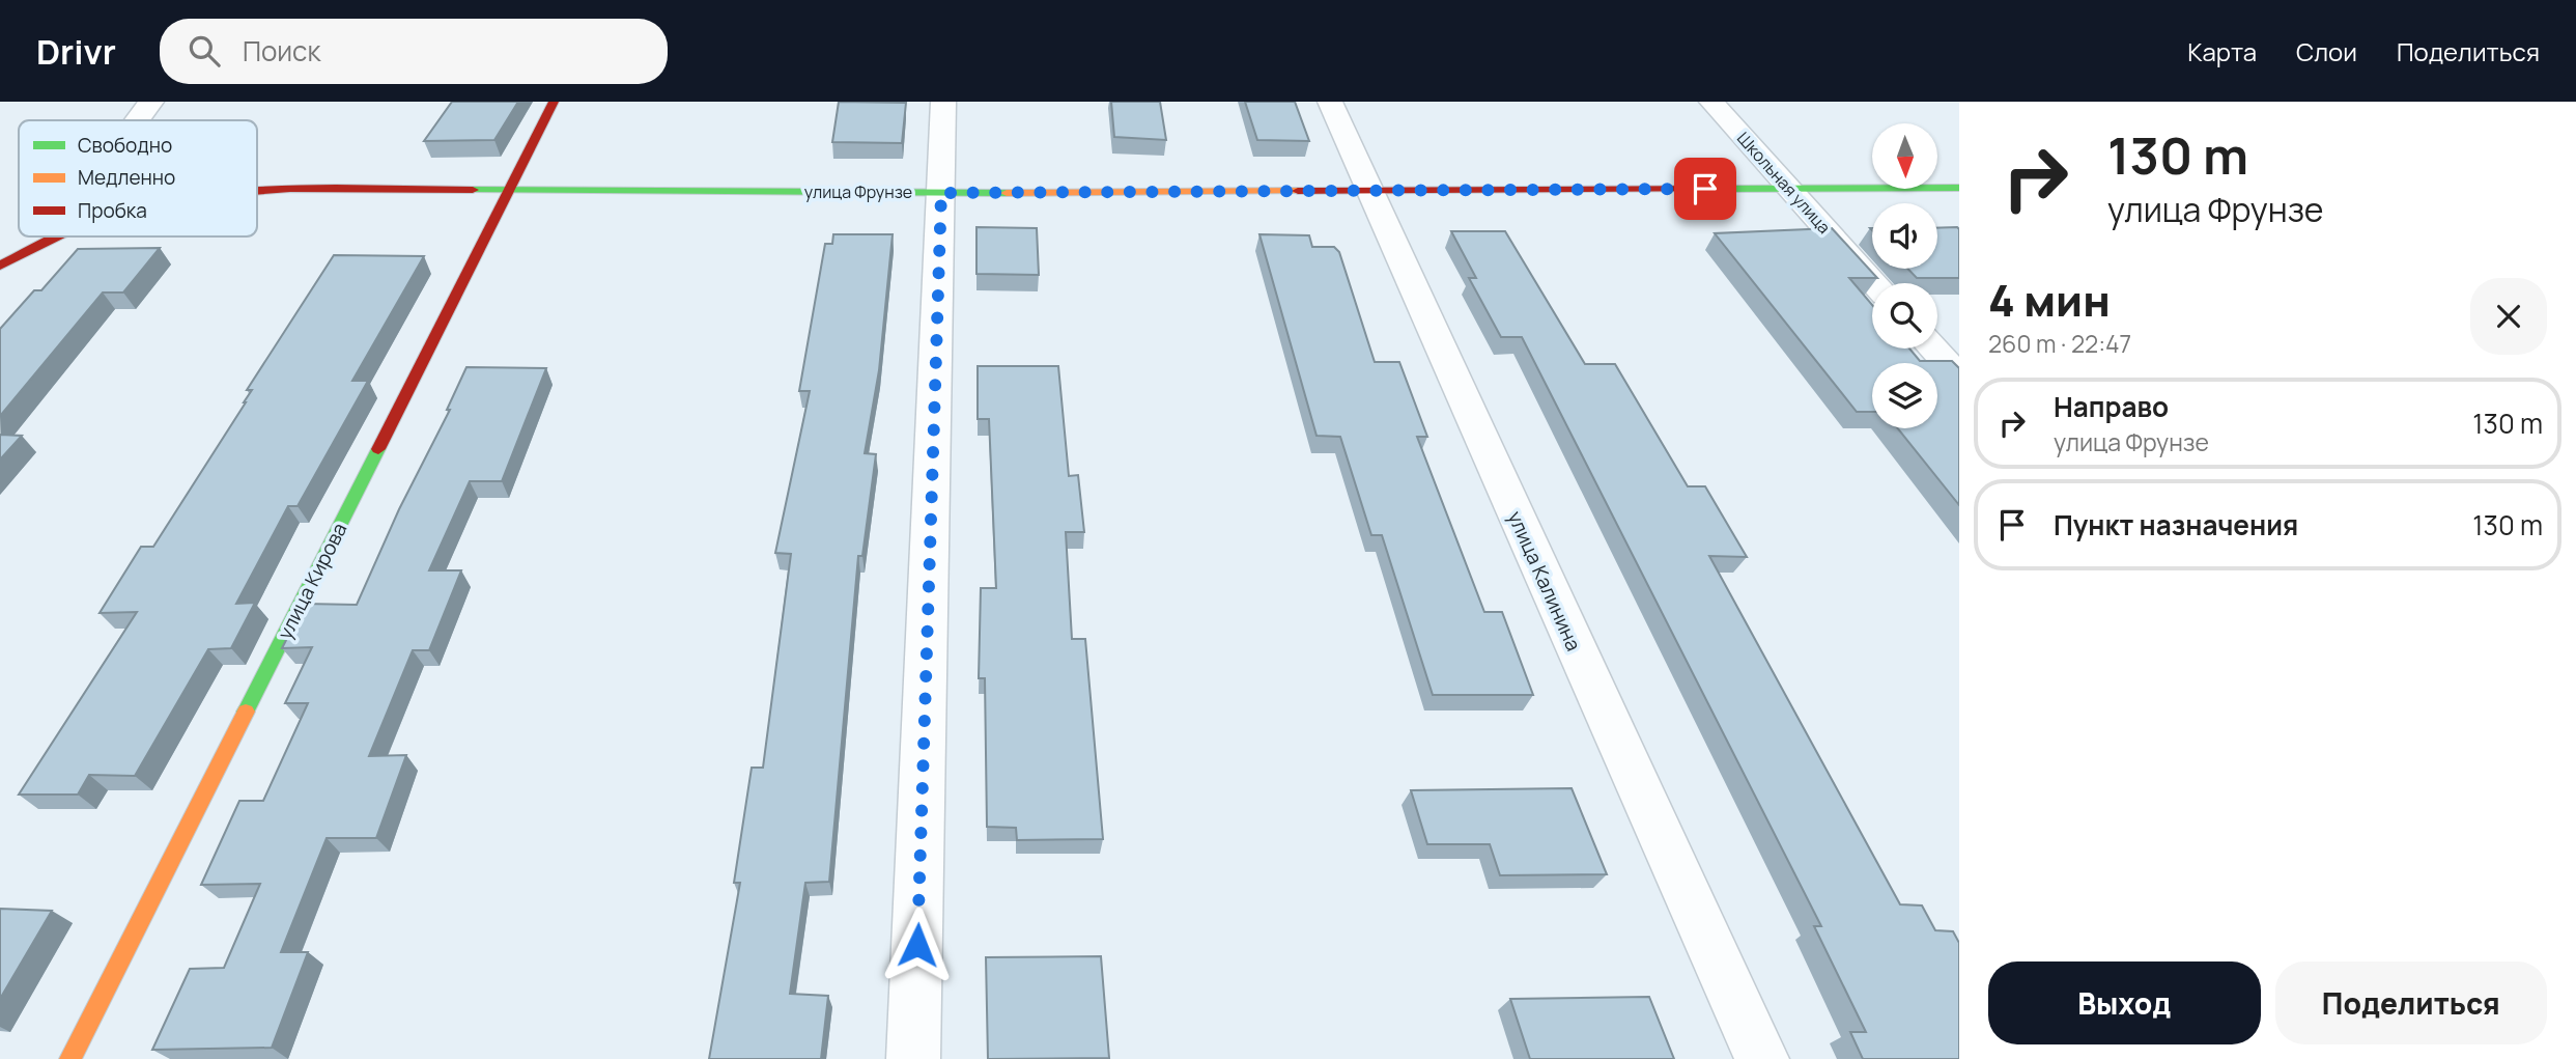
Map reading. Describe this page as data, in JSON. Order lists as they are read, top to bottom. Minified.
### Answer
{"streets":{"street":["Школьная улица","улица Фрунзе","улица Кирова","улица Калинина"]},"crossings":[["Школьная улица","улица Фрунзе"],["улица Фрунзе","улица Кирова"],["улица Фрунзе","улица Калинина"]],"legend":["Свободно","Медленно","Пробка"],"north":"bottom","page":{"header":"Drivr","search":"Поиск","nav":["Карта","Слои","Поделиться"],"turn":["130 m","улица Фрунзе"],"heading":["4 мин","260 m · 22:47"],"list":[{"name":"Направо","note":"улица Фрунзе","value":"130 m"},{"name":"Пункт назначения","value":"130 m"}],"buttons":["Выход","Поделиться"]}}
